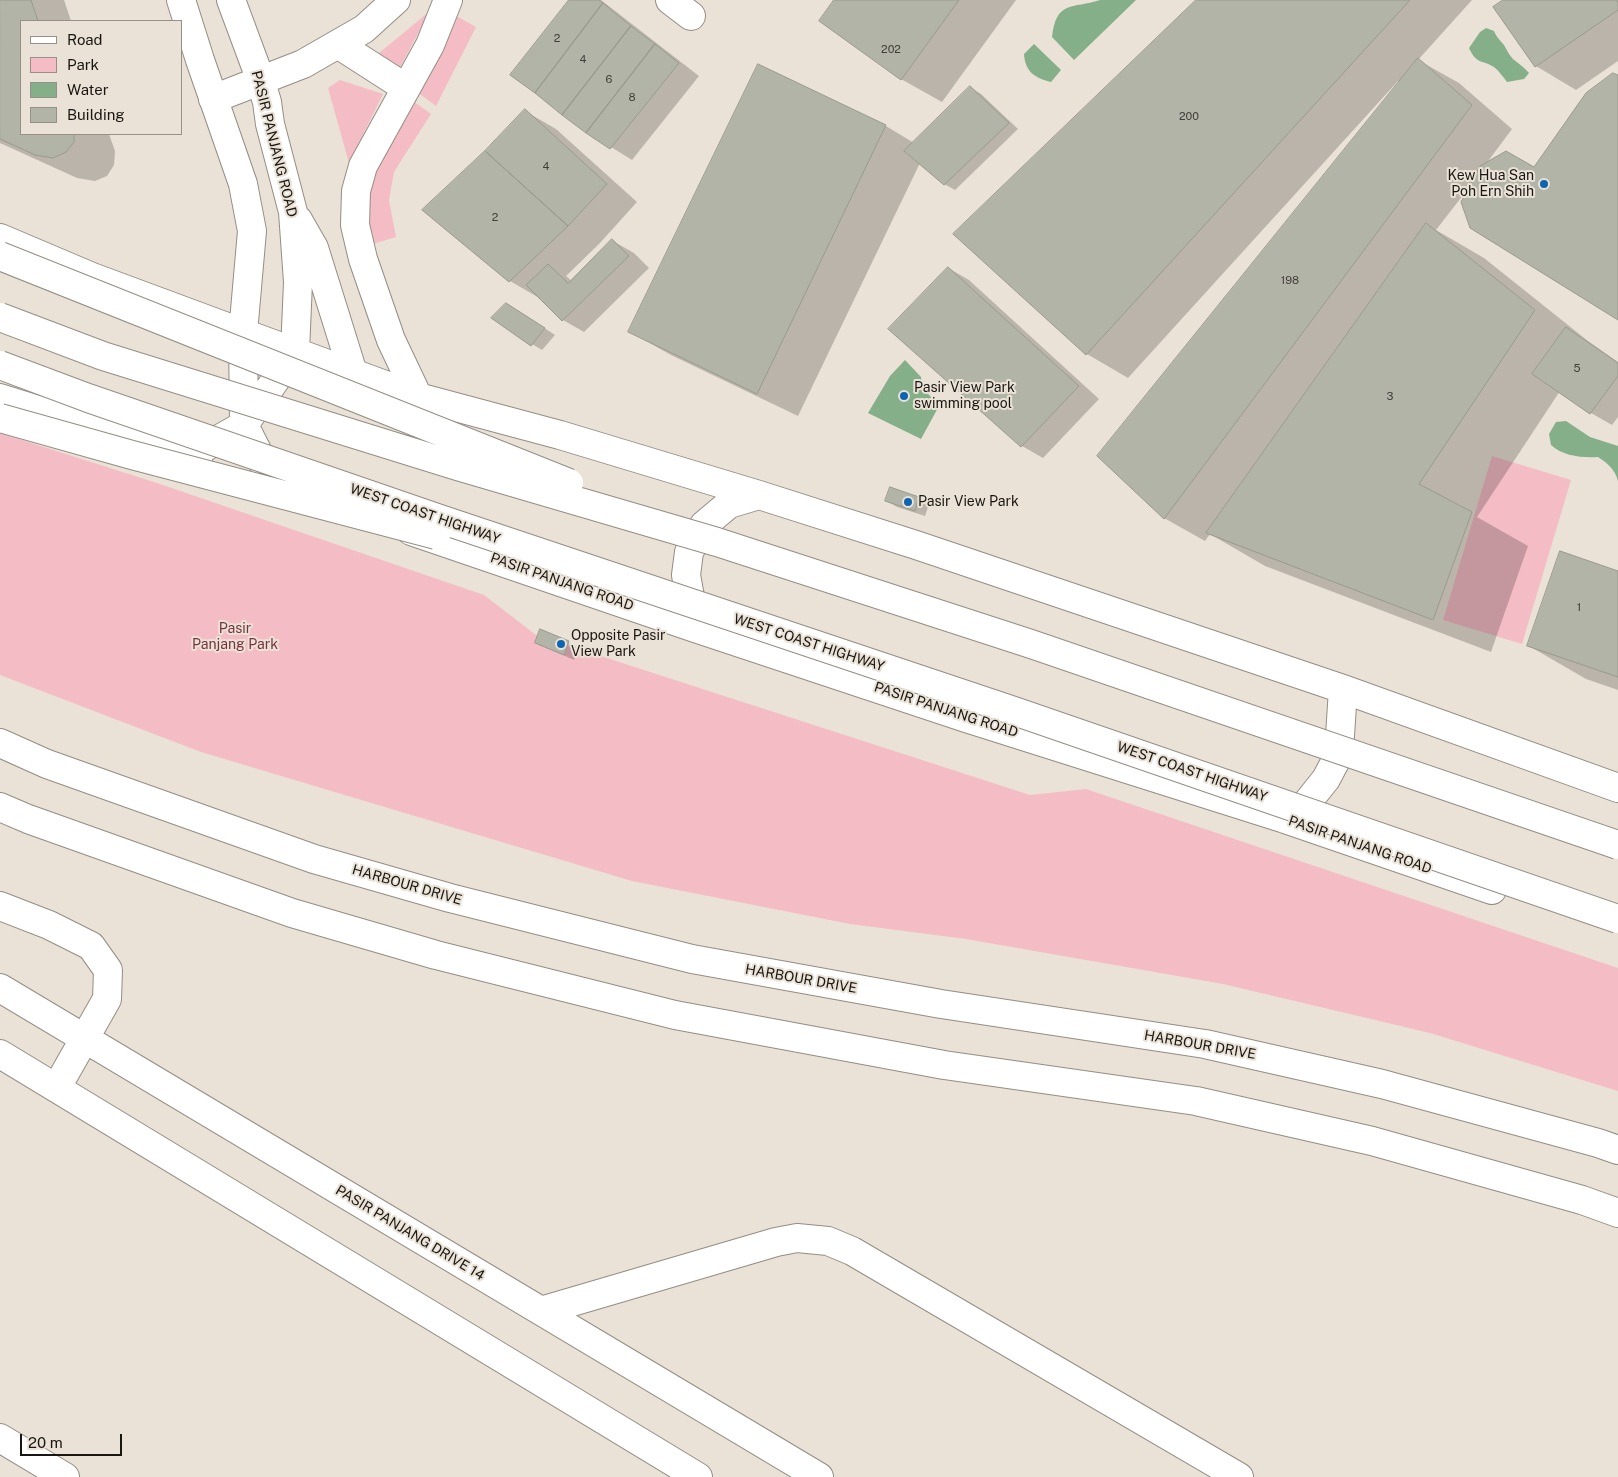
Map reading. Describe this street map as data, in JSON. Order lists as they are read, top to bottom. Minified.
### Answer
{"streets":{"main road":["PASIR PANJANG ROAD","WEST COAST HIGHWAY","HARBOUR DRIVE","PASIR PANJANG DRIVE 14"]},"crossings":[["PASIR PANJANG ROAD","WEST COAST HIGHWAY"]],"parks":["Pasir Panjang Park"],"places":["Kew Hua San Poh Ern Shih","Pasir View Park swimming pool","Pasir View Park","Opposite Pasir View Park"],"house_numbers":["2","202","4","6","8","200","4","2","198","5","3","1"],"legend":["Road","Park","Water","Building"],"scale_bar":"20 m"}
